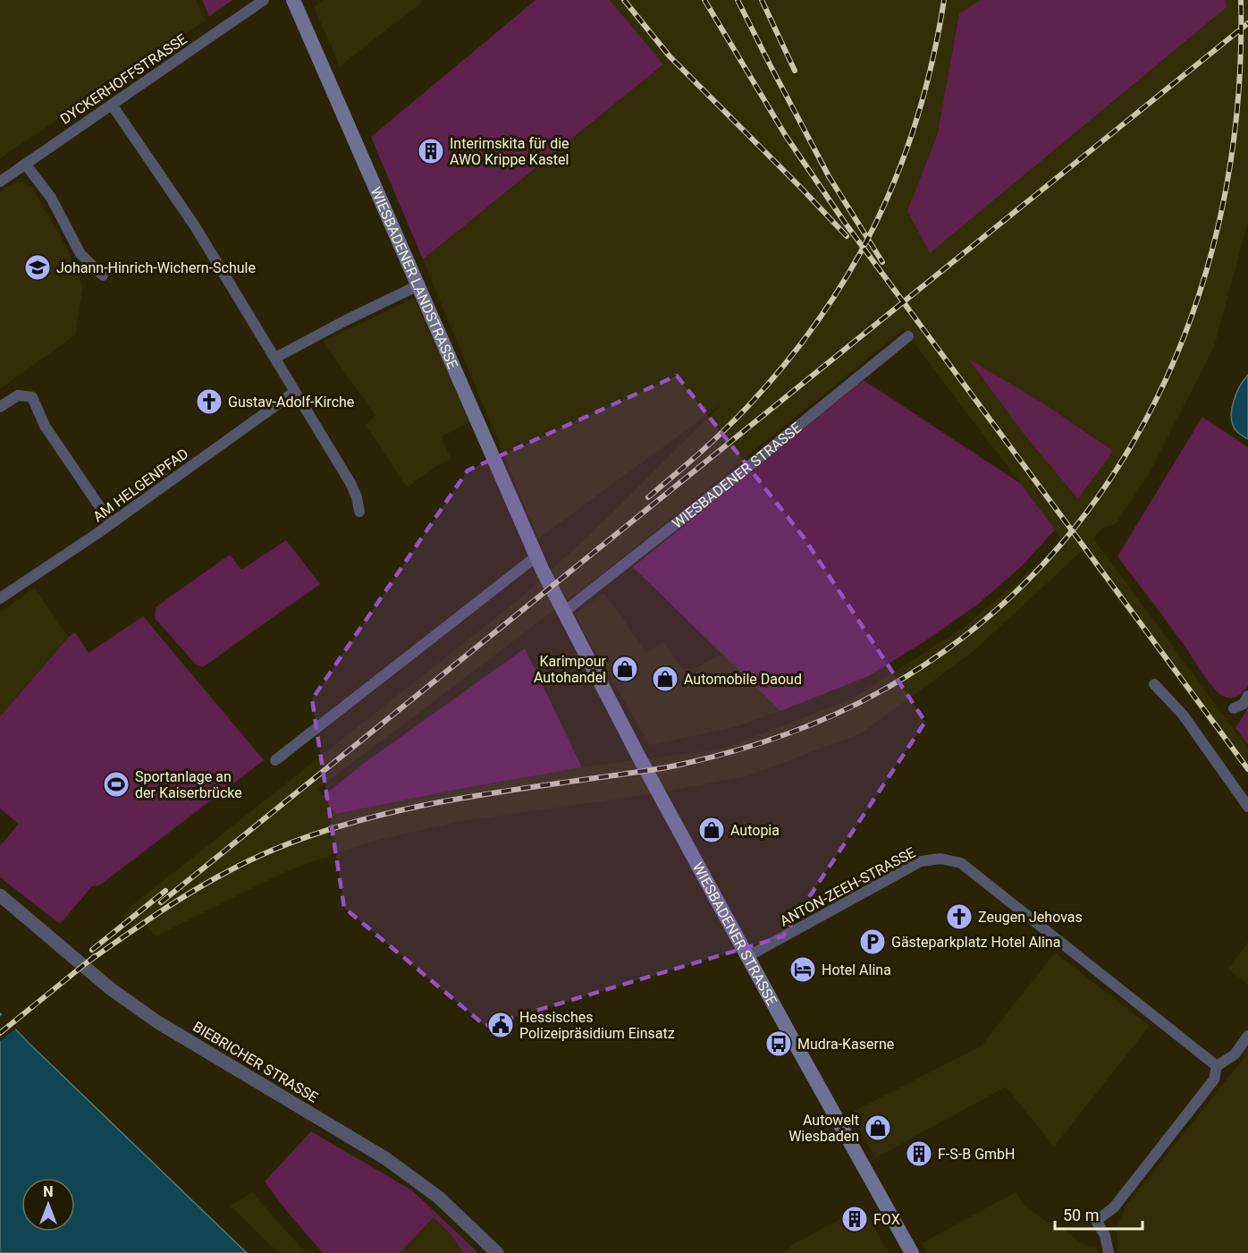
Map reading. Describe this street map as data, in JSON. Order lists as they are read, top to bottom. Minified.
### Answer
{"streets":{"main road":["WIESBADENER LANDSTRASSE","WIESBADENER STRASSE"],"street":["DYCKERHOFFSTRASSE","AM HELGENPFAD","ANTON-ZEEH-STRASSE","BIEBRICHER STRASSE"]},"crossings":[["WIESBADENER LANDSTRASSE","WIESBADENER STRASSE"],["WIESBADENER STRASSE","ANTON-ZEEH-STRASSE"]],"places":{"building":["Interimskita für die AWO Krippe Kastel","F-S-B GmbH","FOX"],"school or university":["Johann-Hinrich-Wichern-Schule"],"church":["Gustav-Adolf-Kirche","Zeugen Jehovas"],"shop":["Karimpour Autohandel","Automobile Daoud","Autopia","Autowelt Wiesbaden"],"sports":["Sportanlage an der Kaiserbrücke"],"parking":["Gästeparkplatz Hotel Alina"],"hotel":["Hotel Alina"],"public building":["Hessisches Polizeipräsidium Einsatz"],"bus stop":["Mudra-Kaserne"]},"scale_bar":"50 m","north":"top"}
